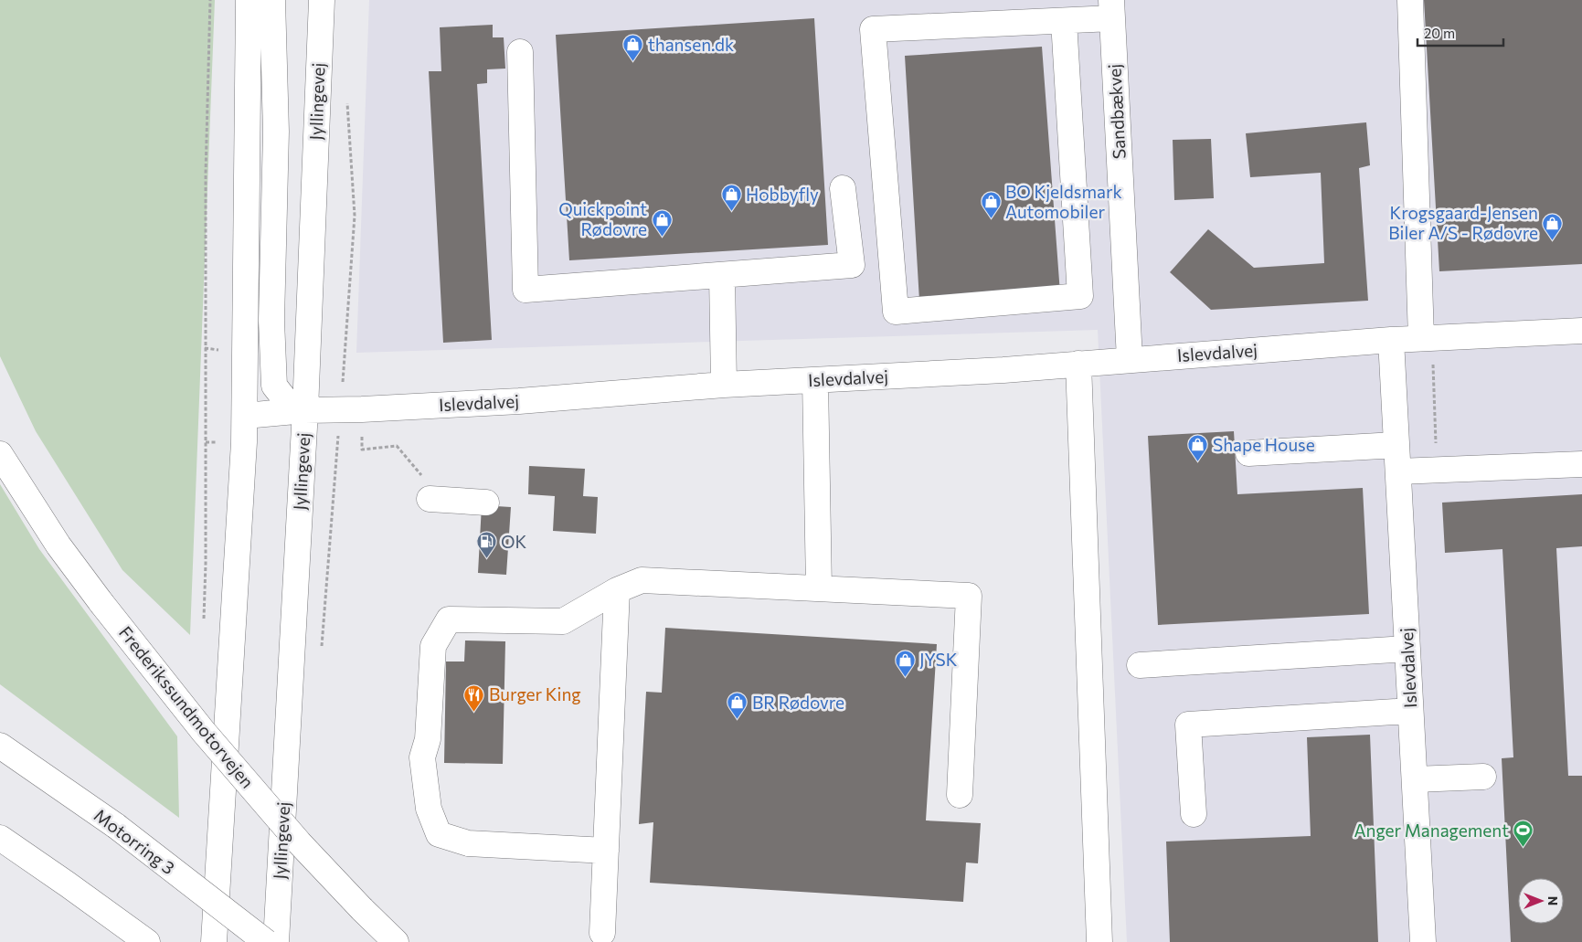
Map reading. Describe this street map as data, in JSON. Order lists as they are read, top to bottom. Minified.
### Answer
{"streets":{"main road":["Jyllingevej","Sandbækvej","Islevdalvej","Frederikssundmotorvejen","Motorring 3"]},"crossings":[["Jyllingevej","Islevdalvej"],["Sandbækvej","Islevdalvej"]],"places":{"shop":["thansen.dk","Hobbyfly","BO Kjeldsmark Automobiler","Quickpoint Rødovre","Krogsgaard-Jensen Biler A/S - Rødovre","Shape House","JYSK","BR Rødovre"],"fuel station":["OK"],"restaurant":["Burger King"],"sports":["Anger Management"]},"scale_bar":"20 m","north":"right"}
